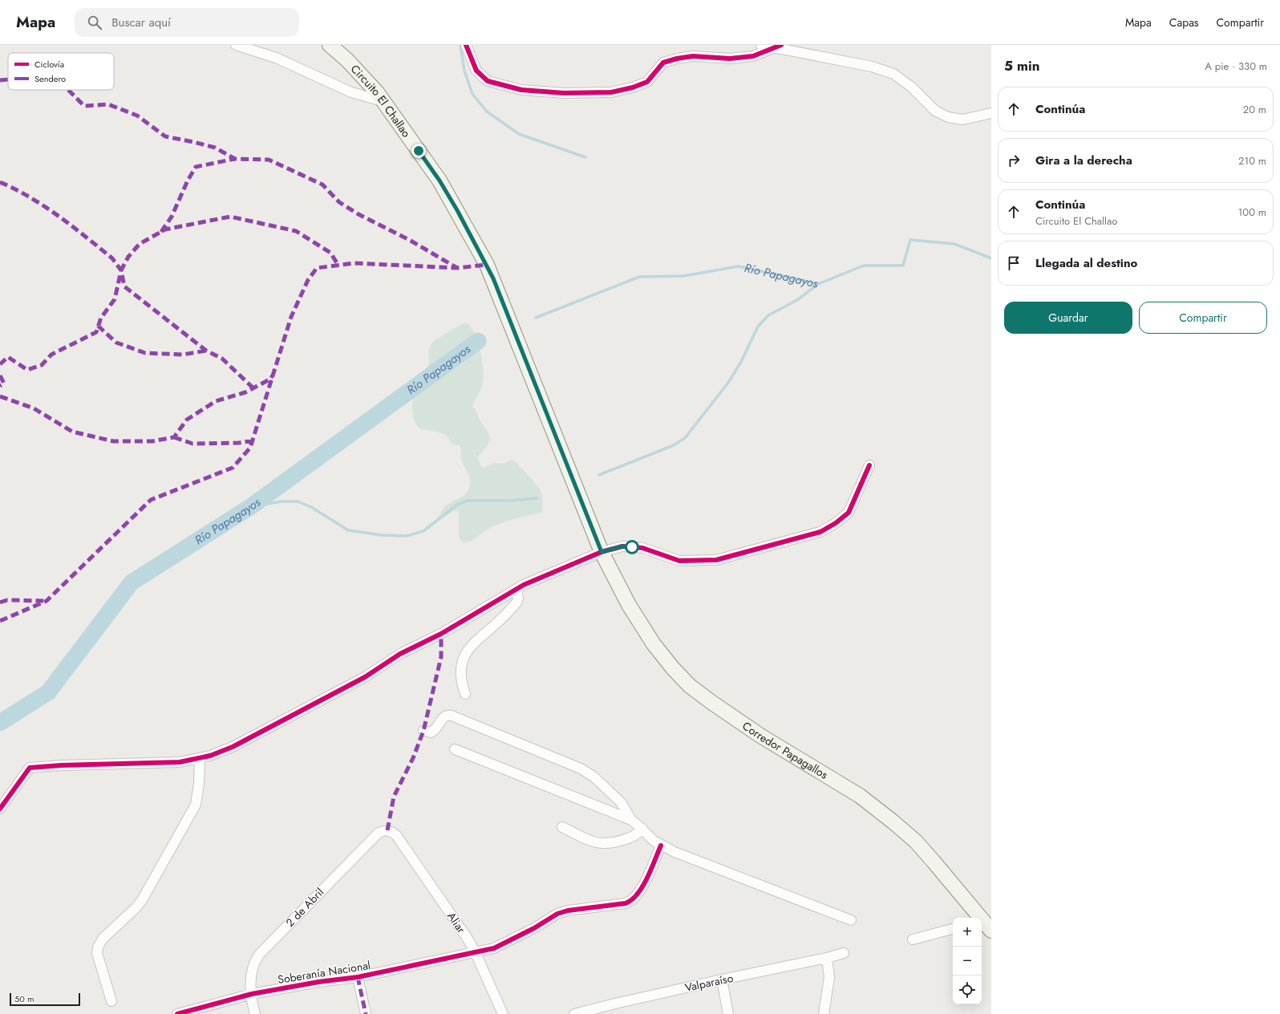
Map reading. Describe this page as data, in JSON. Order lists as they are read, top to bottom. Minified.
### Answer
{"streets":{"main road":["Circuito El Challao","Corredor Papagallos"],"street":["2 de Abril","Aliar","Soberanía Nacional","Valparaíso"]},"crossings":[["Circuito El Challao","Corredor Papagallos"],["2 de Abril","Aliar"],["2 de Abril","Soberanía Nacional"],["Aliar","Soberanía Nacional"]],"water":["Río Papagayos"],"legend":["Ciclovía","Sendero"],"scale_bar":"50 m","page":{"header":"Mapa","search":"Buscar aquí","nav":["Mapa","Capas","Compartir"],"heading":["5 min","A pie · 330 m"],"list":[["Continúa","20 m"],["Gira a la derecha","210 m"],["Continúa","Circuito El Challao","100 m"],"Llegada al destino"],"buttons":["Guardar","Compartir"],"map_buttons":["+","−"],"scale":"50 m"}}
